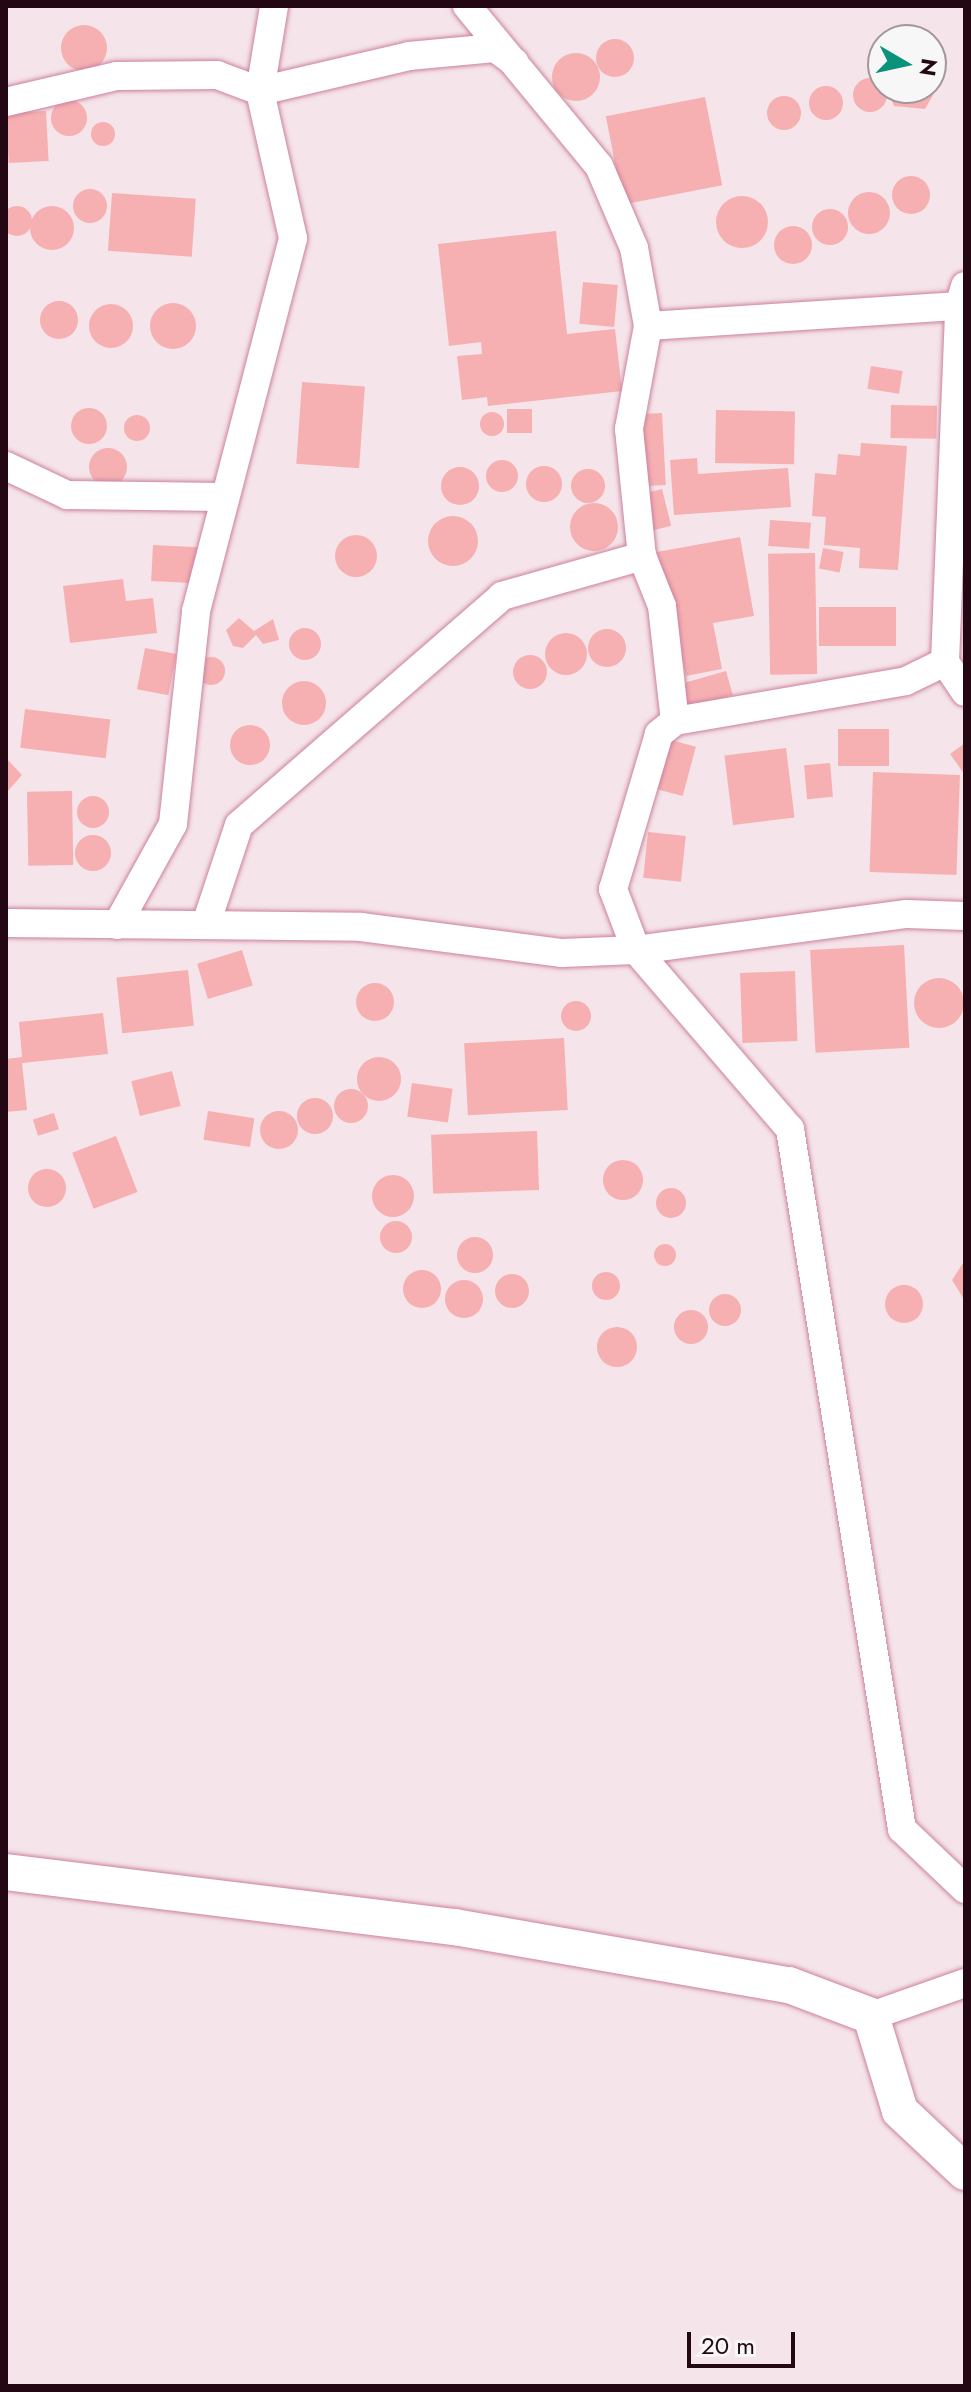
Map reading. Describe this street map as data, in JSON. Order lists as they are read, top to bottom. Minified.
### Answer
{"scale_bar":"20 m","north":"right"}
